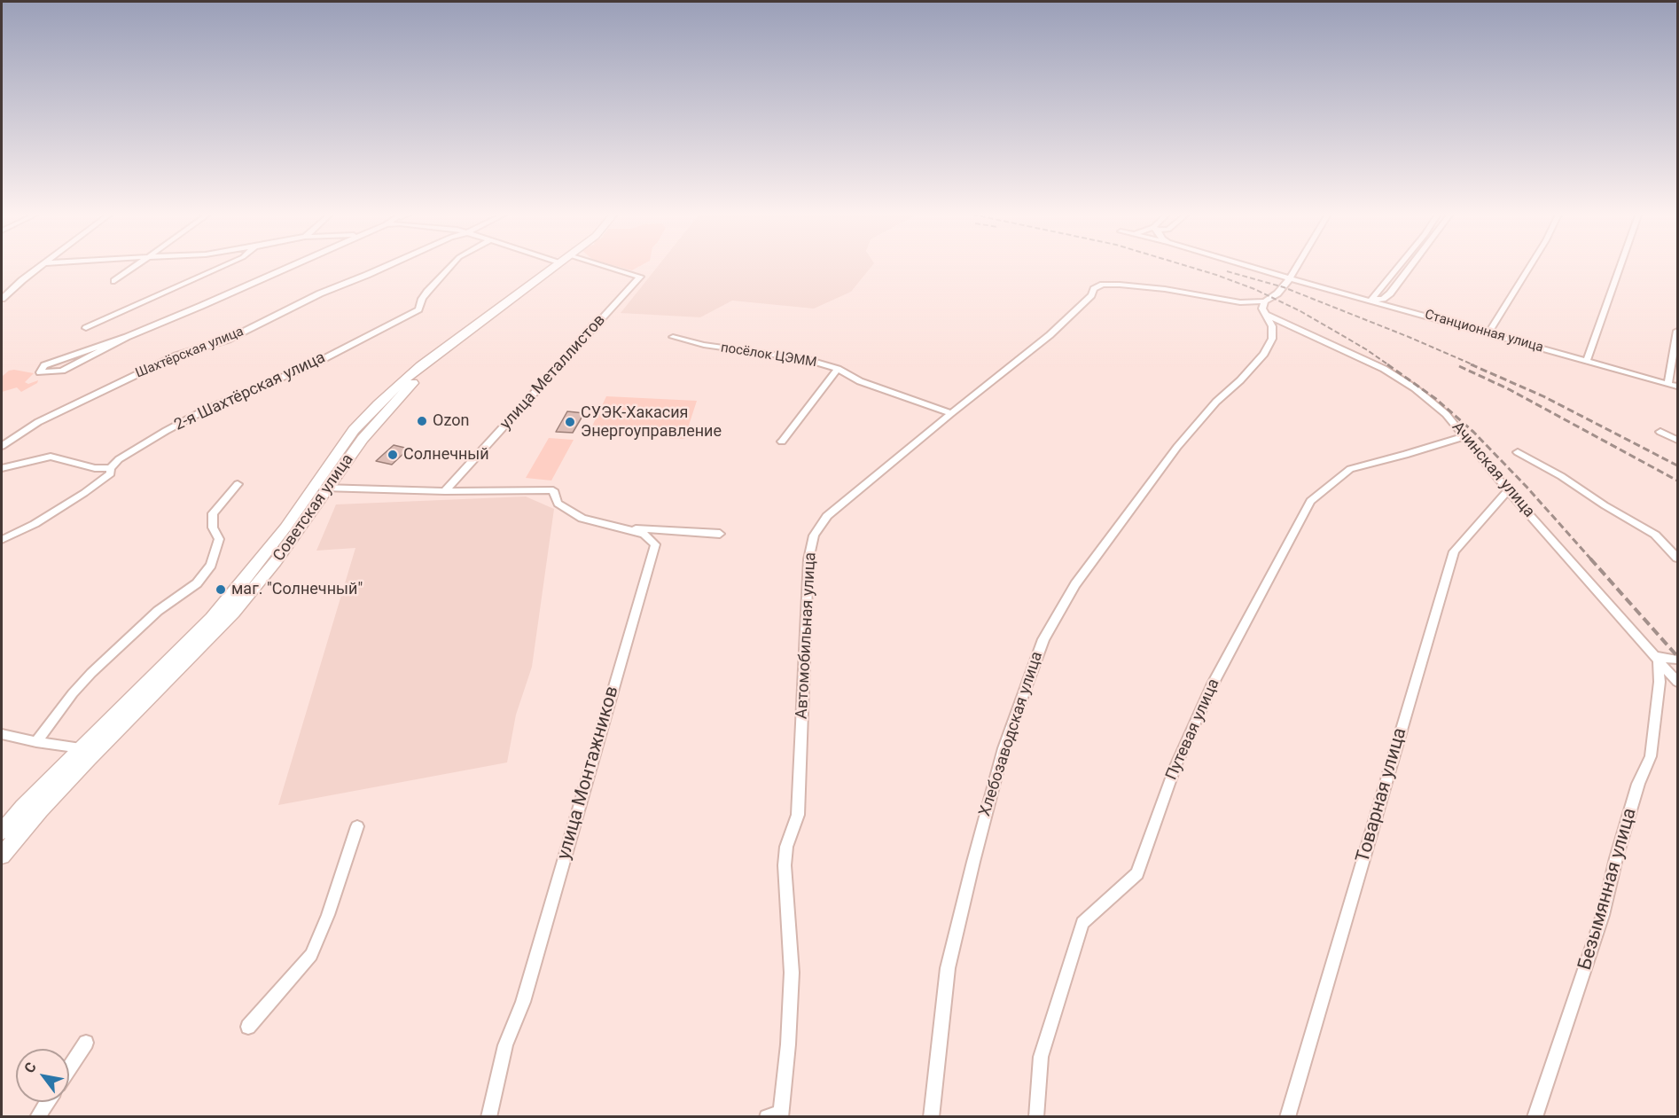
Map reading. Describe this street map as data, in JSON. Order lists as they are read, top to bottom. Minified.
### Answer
{"streets":{"main road":["Советская улица"],"street":["Станционная улица","Шахтёрская улица","посёлок ЦЭММ","улица Металлистов","2-я Шахтёрская улица","Ачинская улица","Автомобильная улица","Путевая улица","Хлебозаводская улица","улица Монтажников","Товарная улица","Безымянная улица"]},"crossings":[["посёлок ЦЭММ","Автомобильная улица"],["Ачинская улица","Автомобильная улица"],["Ачинская улица","Путевая улица"],["Ачинская улица","Хлебозаводская улица"],["Ачинская улица","Товарная улица"],["Ачинская улица","Безымянная улица"]],"places":["Ozon","СУЭК-Хакасия Энергоуправление","Солнечный","маг. \"Солнечный\""],"north":"top left"}
